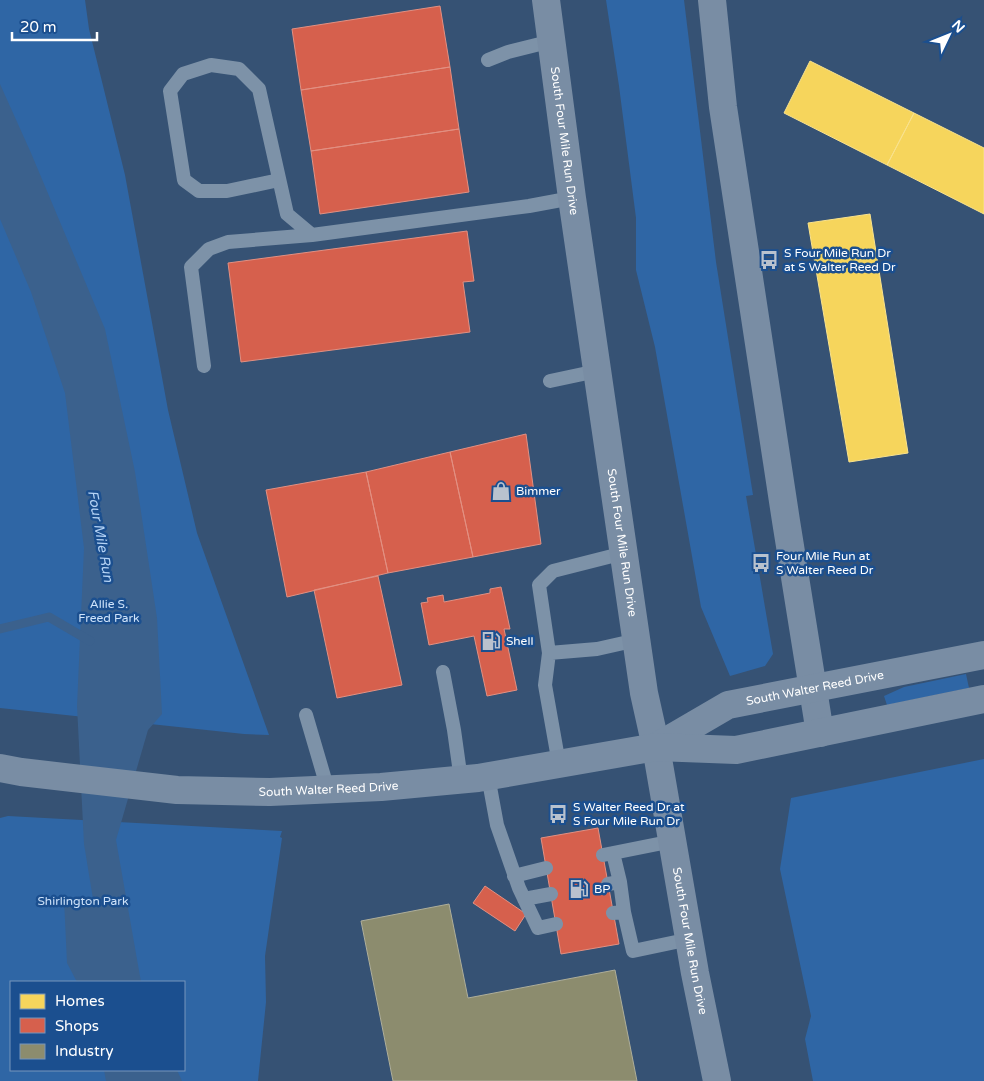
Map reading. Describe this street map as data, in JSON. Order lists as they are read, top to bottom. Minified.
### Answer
{"streets":{"main road":["South Four Mile Run Drive","South Walter Reed Drive"]},"crossings":[["South Four Mile Run Drive","South Walter Reed Drive"]],"water":["Four Mile Run"],"parks":["Allie S. Freed Park","Shirlington Park"],"places":{"bus stop":["S Four Mile Run Dr at S Walter Reed Dr","Four Mile Run at S Walter Reed Dr","S Walter Reed Dr at S Four Mile Run Dr"],"shop":["Bimmer"],"fuel station":["Shell","BP"]},"legend":["Homes","Shops","Industry"],"scale_bar":"20 m","north":"top right"}
